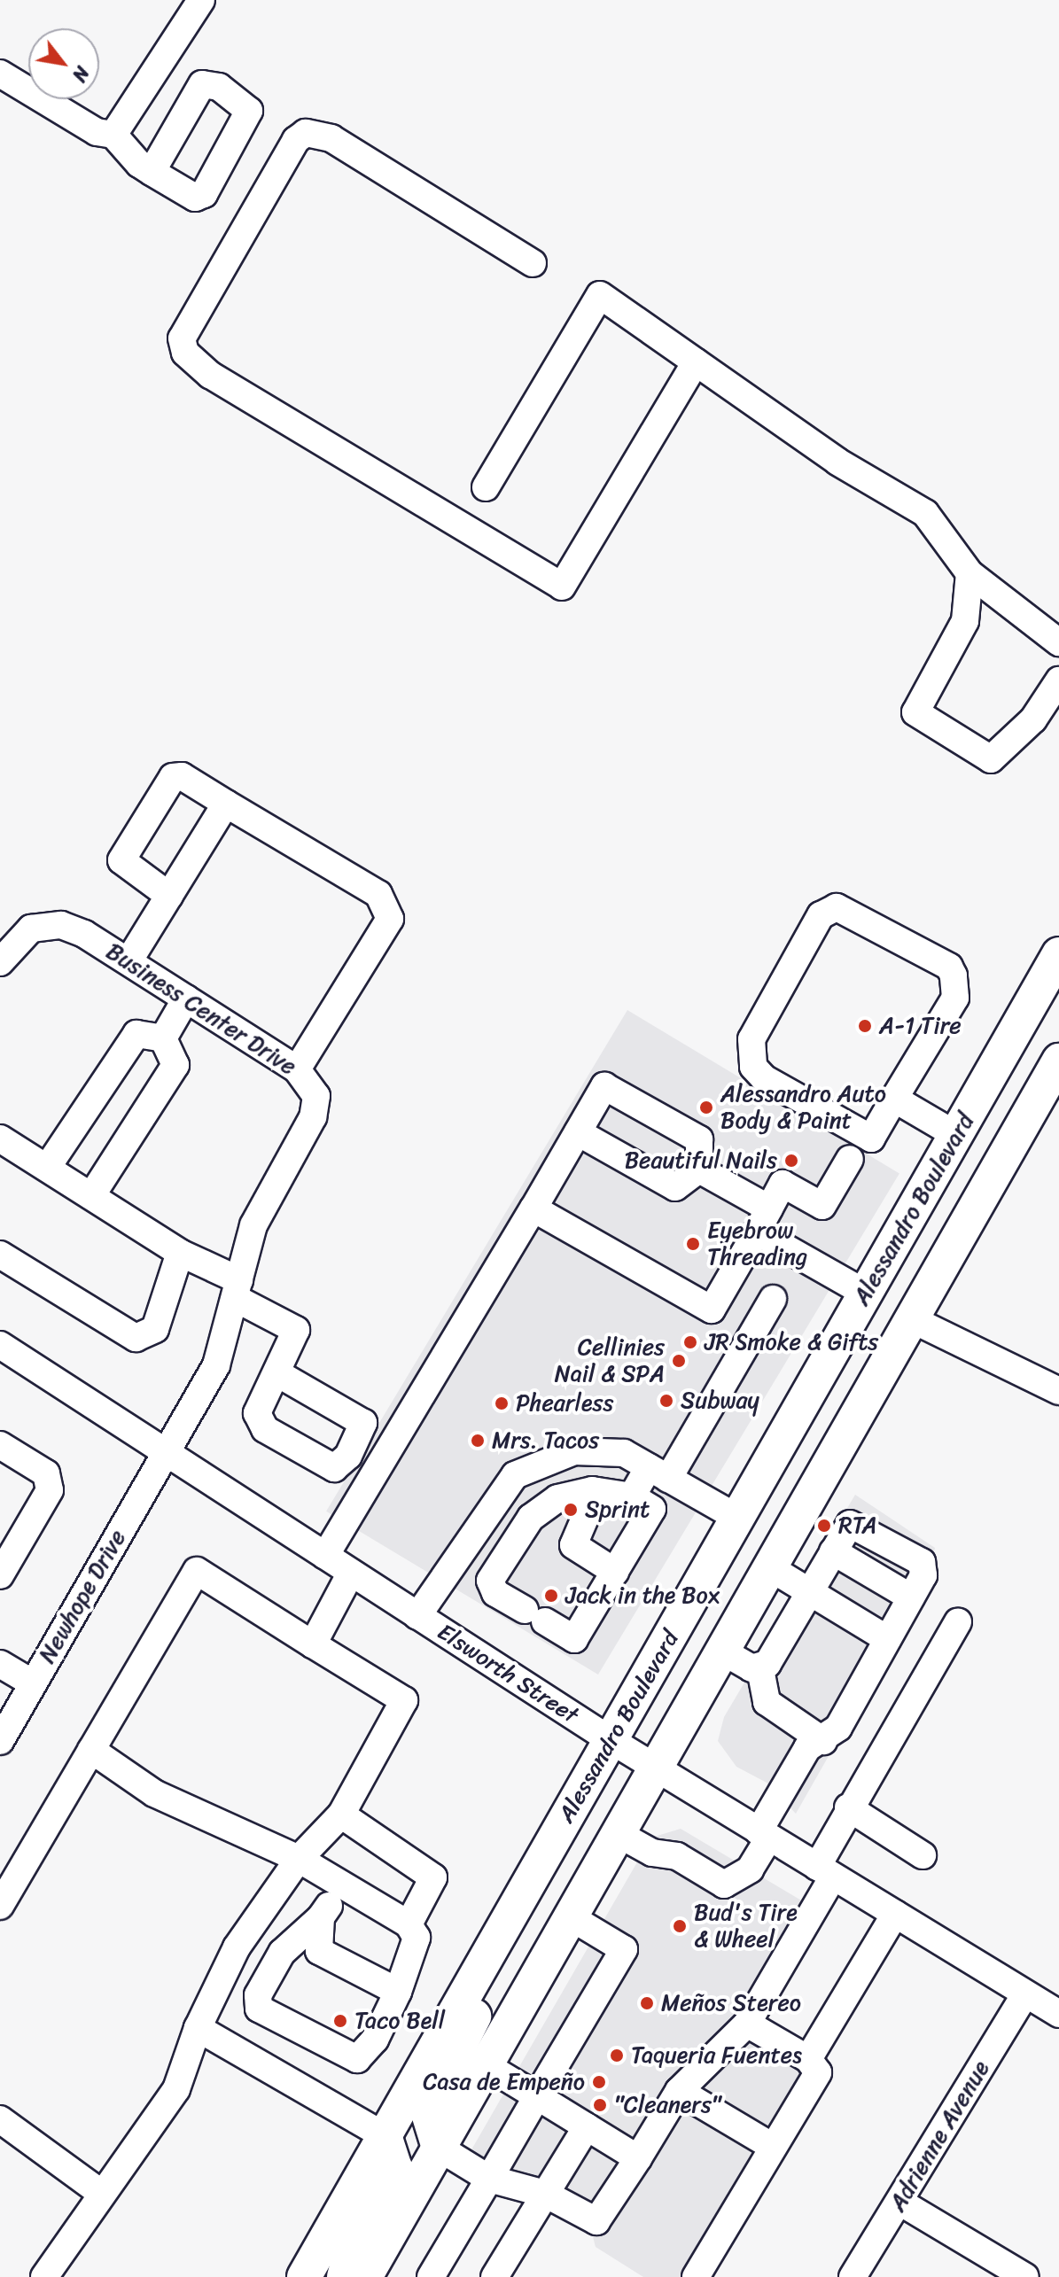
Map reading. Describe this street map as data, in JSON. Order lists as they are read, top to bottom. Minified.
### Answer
{"streets":{"main road":["Alessandro Boulevard"],"street":["Business Center Drive","Newhope Drive","Elsworth Street","Adrienne Avenue"]},"crossings":[["Business Center Drive","Newhope Drive"],["Business Center Drive","Elsworth Street"],["Alessandro Boulevard","Elsworth Street"],["Newhope Drive","Elsworth Street"],["Elsworth Street","Adrienne Avenue"]],"places":["A-1 Tire","Alessandro Auto Body & Paint","Beautiful Nails","Eyebrow Threading","JR Smoke & Gifts","Cellinies Nail & SPA","Subway","Phearless","Mrs. Tacos","Sprint","RTA","Jack in the Box","Bud's Tire & Wheel","Meños Stereo","Taco Bell","Taqueria Fuentes","Casa de Empeño","\"Cleaners\""],"north":"bottom right"}
